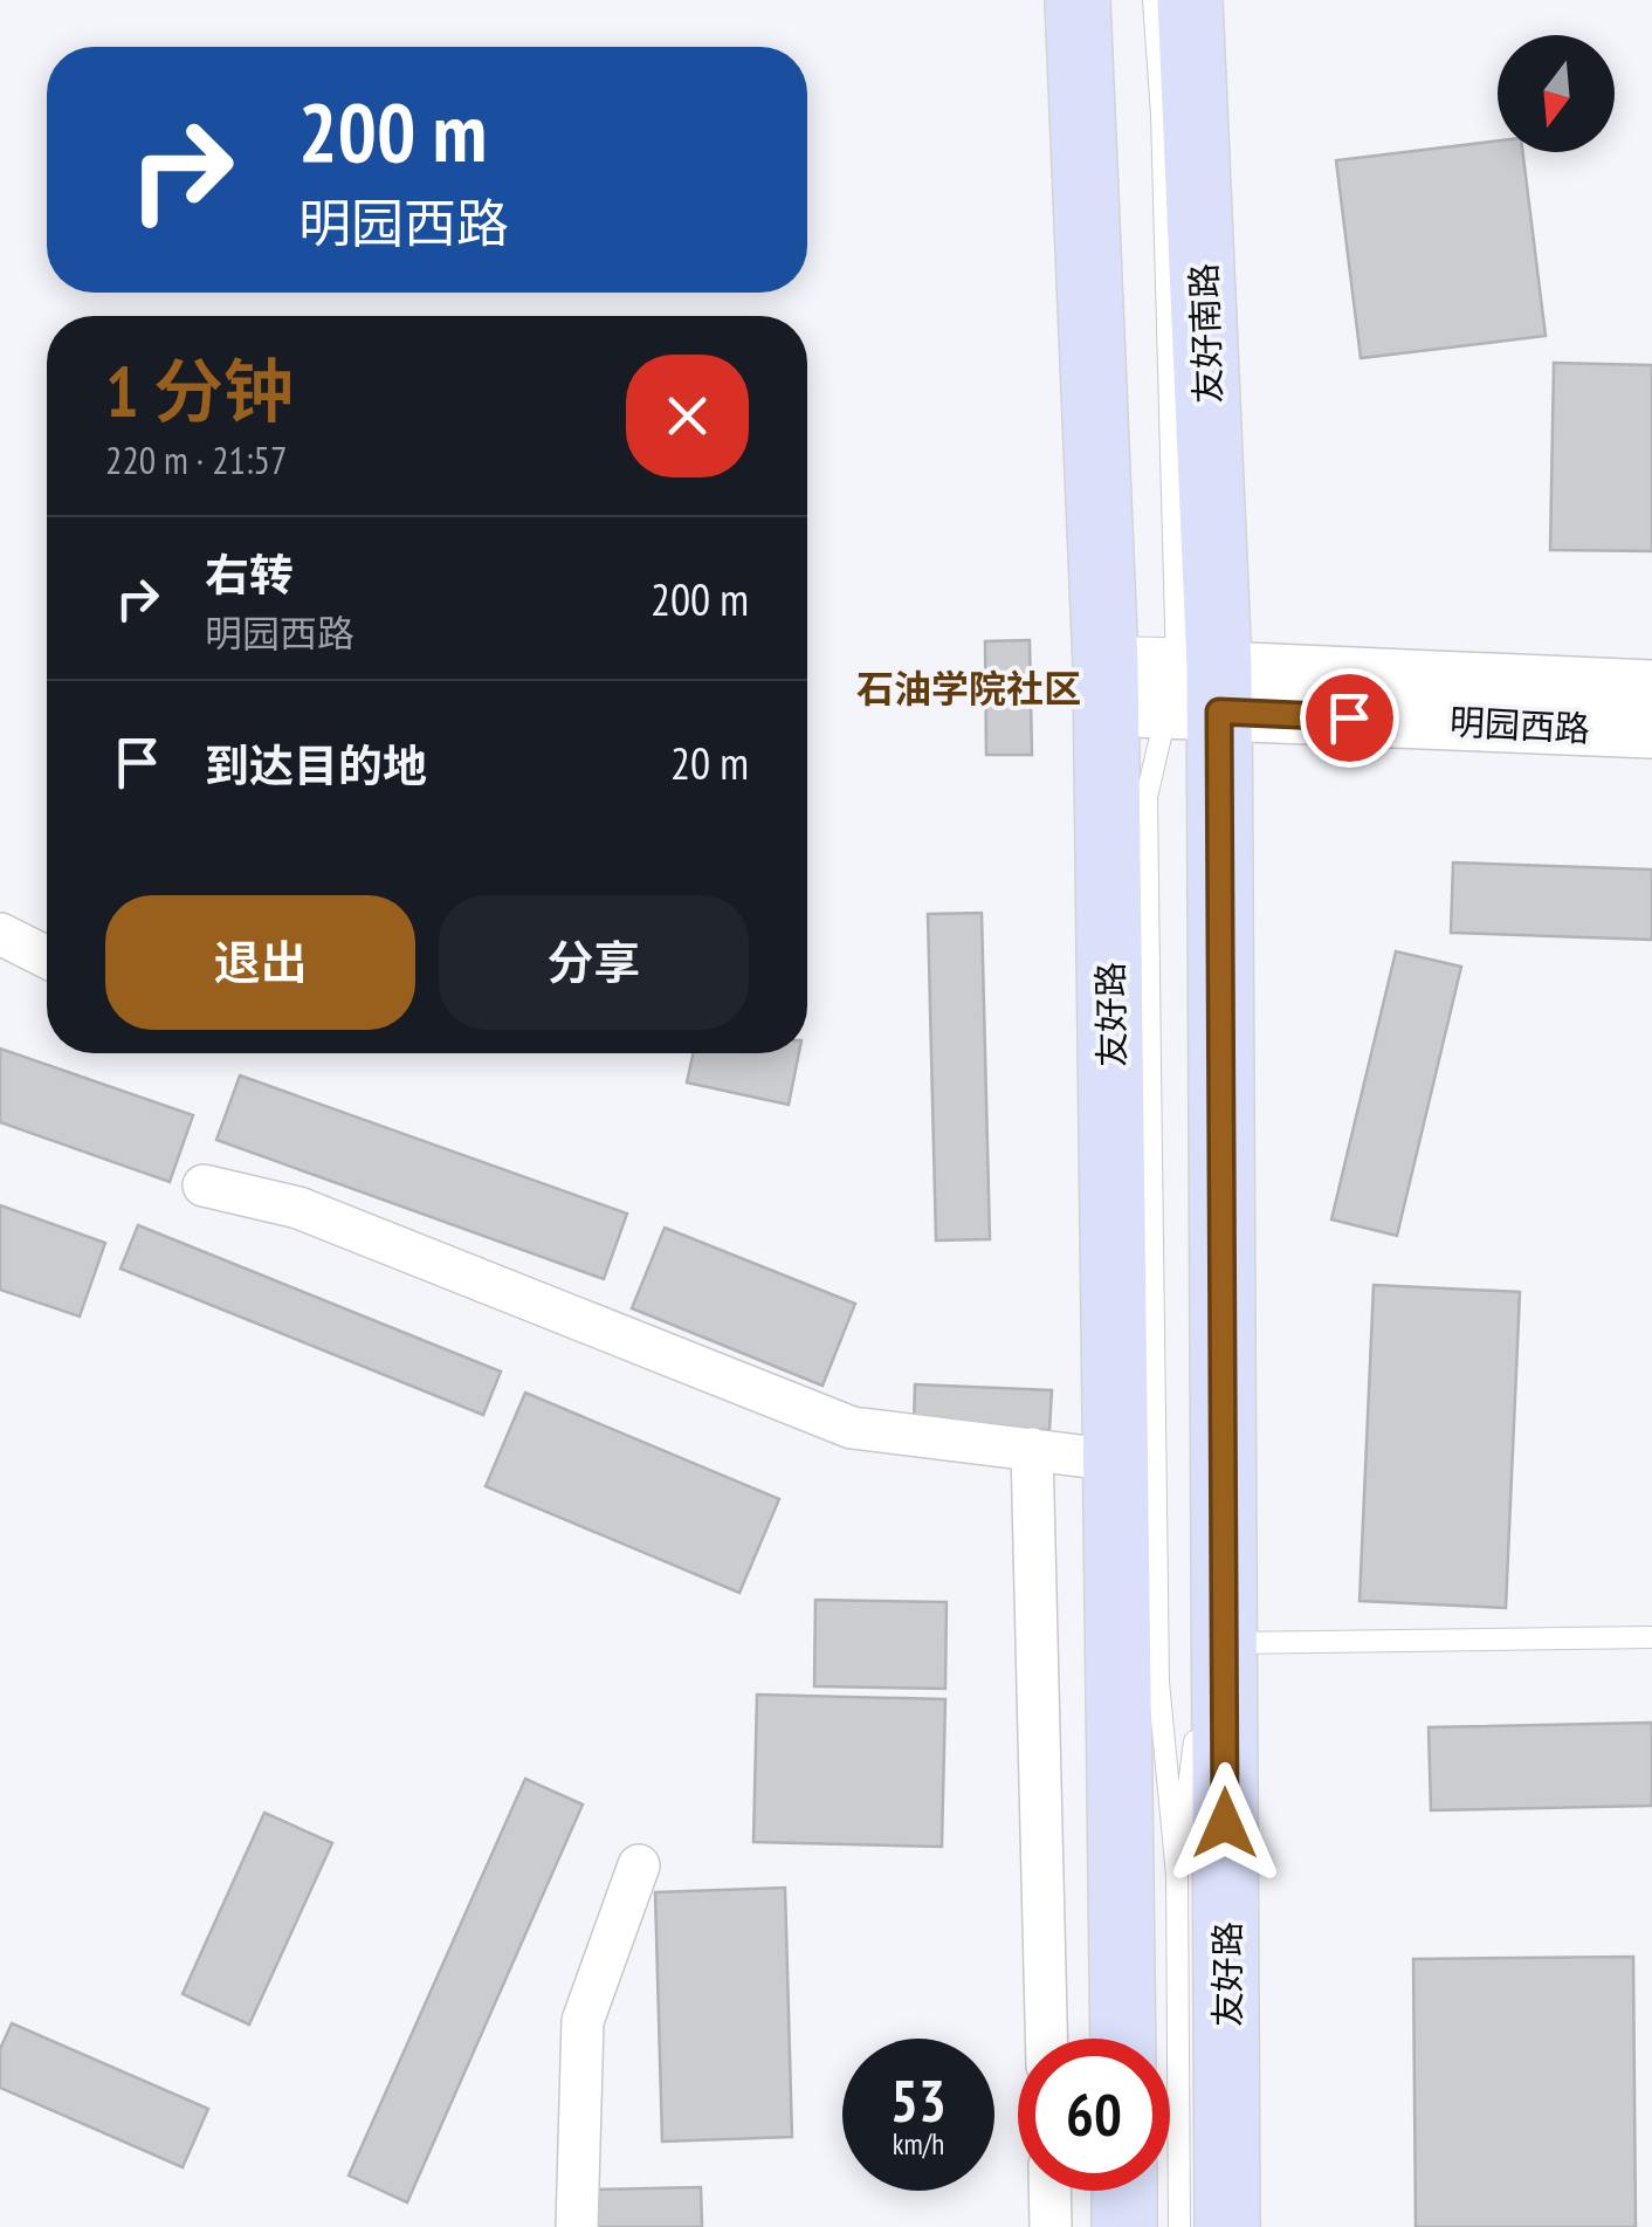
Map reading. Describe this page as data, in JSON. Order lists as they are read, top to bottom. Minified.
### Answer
{"streets":{"main road":["友好南路","友好路"],"street":["明园西路"]},"crossings":[["友好南路","明园西路"],["友好南路","友好路"],["明园西路","友好路"]],"districts":["石油学院社区"],"north":"bottom","page":{"turn":["200 m","明园西路"],"heading":["1 分钟","220 m · 21:57"],"list":[{"name":"右转","note":"明园西路","value":"200 m"},{"name":"到达目的地","value":"20 m"}],"buttons":["退出","分享"],"speed":"53 km/h","limit":"60"}}
